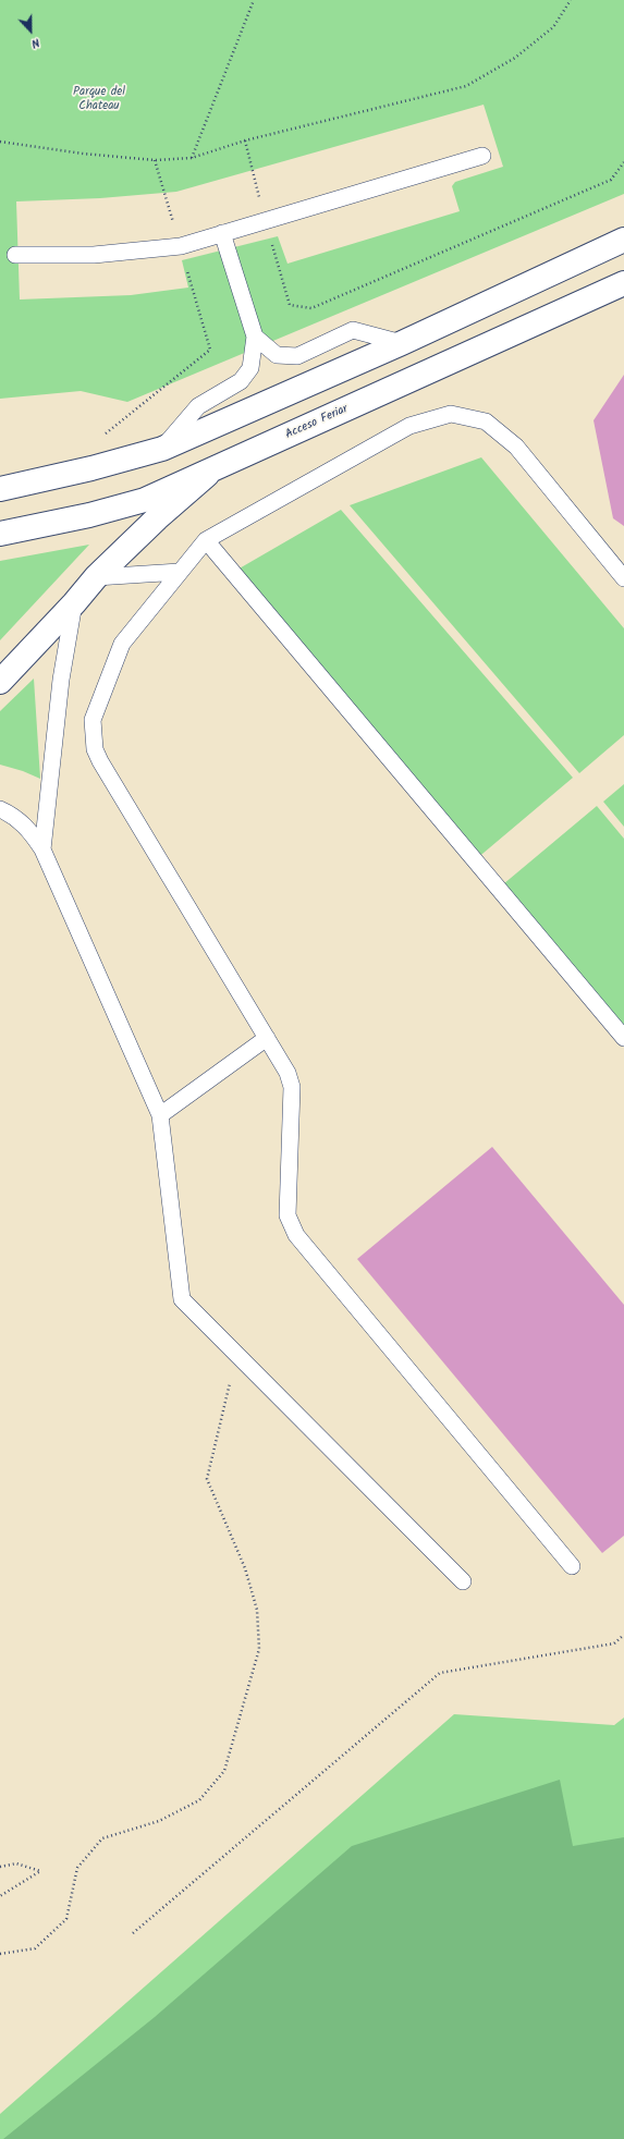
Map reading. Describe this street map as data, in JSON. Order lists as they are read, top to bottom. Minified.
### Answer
{"streets":{"main road":["Acceso Feriar"]},"parks":["Parque del Chateau"],"north":"bottom"}
